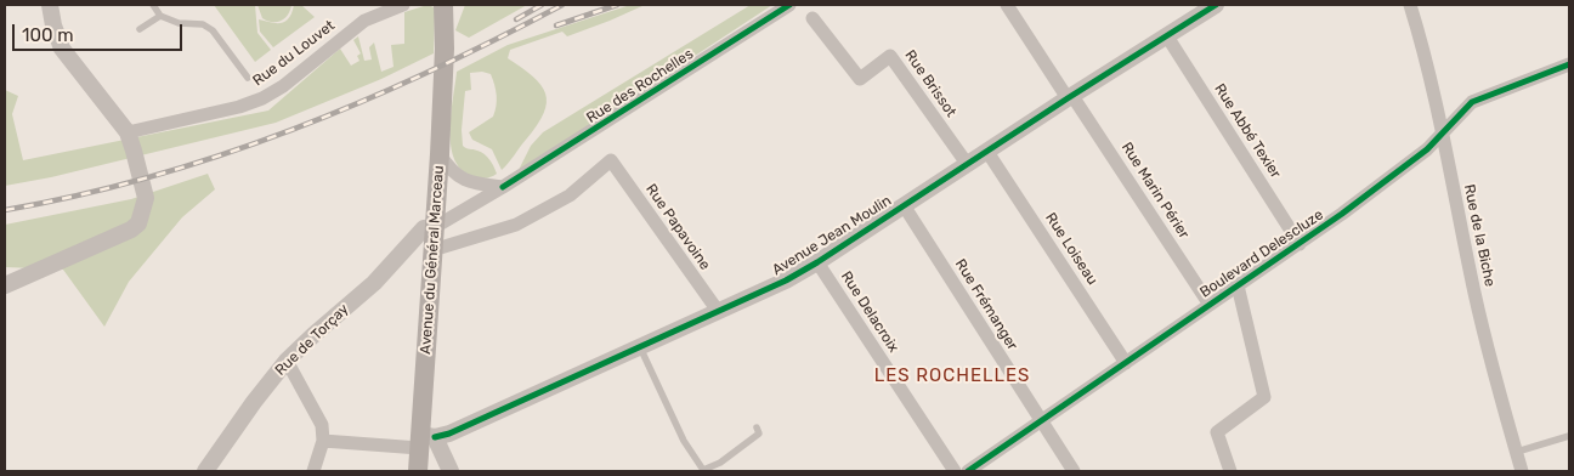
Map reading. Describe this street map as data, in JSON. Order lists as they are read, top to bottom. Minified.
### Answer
{"streets":{"main road":["Avenue du Général Marceau"],"street":["Rue du Louvet","Rue Brissot","Rue des Rochelles","Rue Abbé Texier","Rue Marin Périer","Rue Papavoine","Avenue Jean Moulin","Rue de la Biche","Rue Loiseau","Boulevard Delescluze","Rue Frémanger","Rue Delacroix","Rue de Torçay"]},"crossings":[["Rue Brissot","Avenue Jean Moulin"],["Rue des Rochelles","Avenue du Général Marceau"],["Rue des Rochelles","Rue de Torçay"],["Rue Abbé Texier","Avenue Jean Moulin"],["Rue Abbé Texier","Boulevard Delescluze"],["Rue Marin Périer","Avenue Jean Moulin"],["Rue Marin Périer","Boulevard Delescluze"],["Rue Papavoine","Avenue Jean Moulin"],["Rue Papavoine","Avenue du Général Marceau"],["Avenue Jean Moulin","Rue Loiseau"],["Avenue Jean Moulin","Avenue du Général Marceau"],["Avenue Jean Moulin","Rue Frémanger"],["Avenue Jean Moulin","Rue Delacroix"],["Rue de la Biche","Boulevard Delescluze"],["Rue Loiseau","Boulevard Delescluze"],["Boulevard Delescluze","Rue Frémanger"],["Avenue du Général Marceau","Rue de Torçay"]],"districts":["LES ROCHELLES"],"scale_bar":"100 m"}
